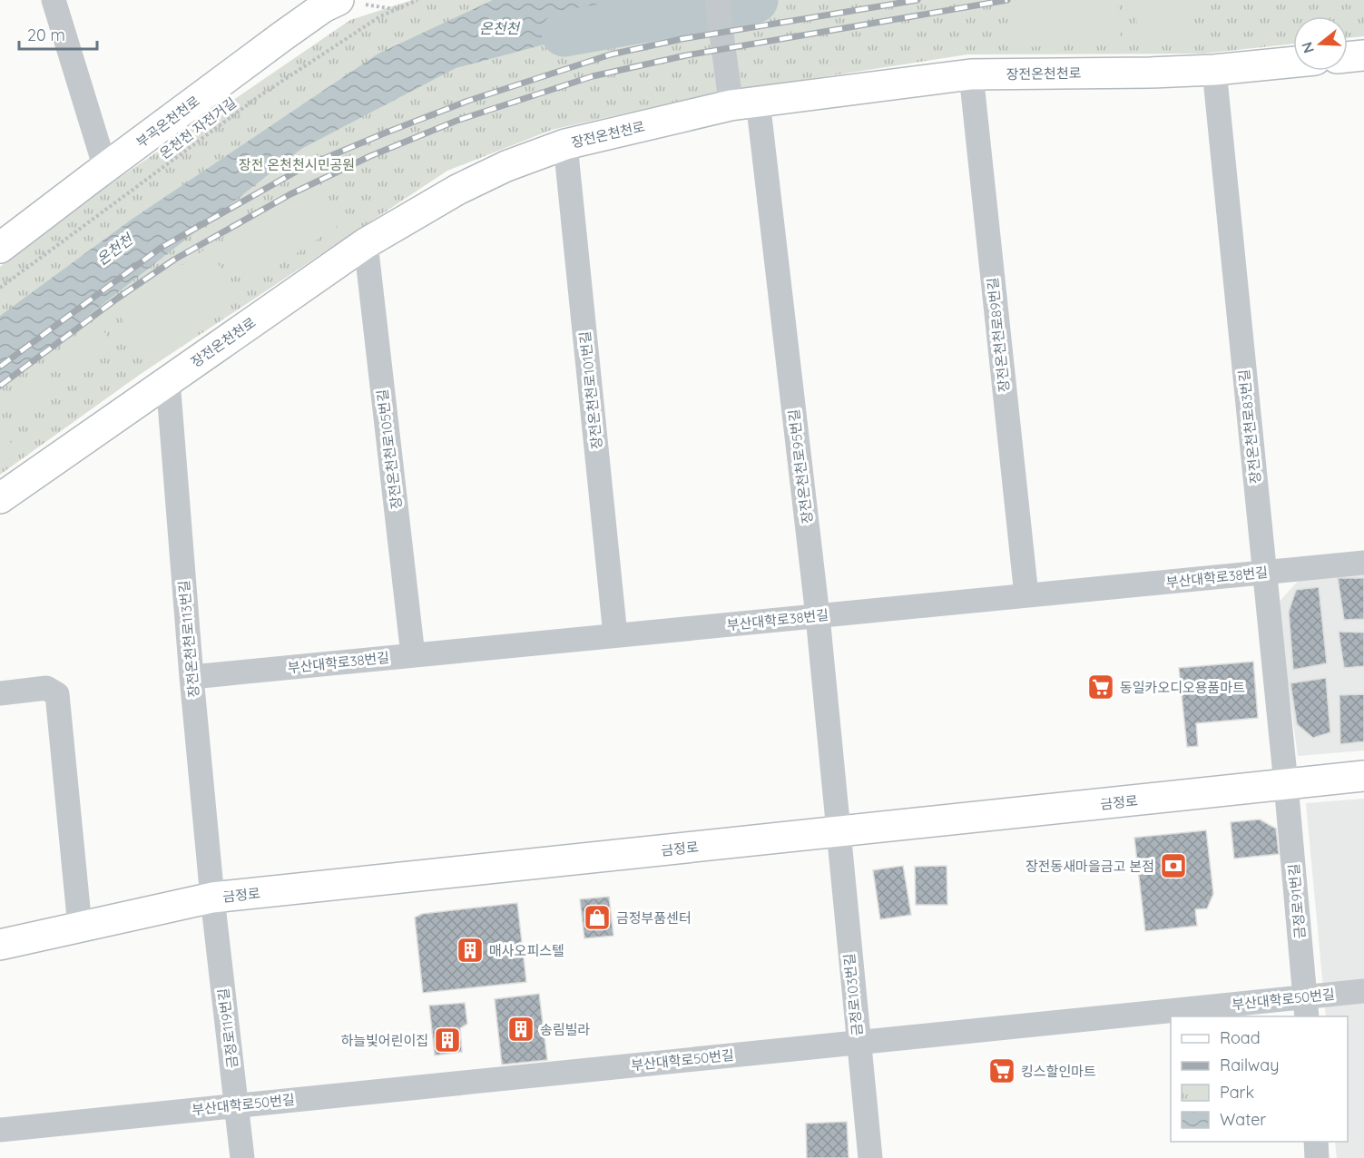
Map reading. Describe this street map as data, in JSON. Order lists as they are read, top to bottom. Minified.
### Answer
{"streets":{"main road":["장전온천천로","부곡온천천로","금정로"],"street":["장전온천천로89번길","장전온천천로101번길","장전온천천로83번길","장전온천천로105번길","장전온천천로95번길","부산대학로38번길","장전온천천로113번길","금정로91번길","금정로103번길","부산대학로50번길","금정로119번길"],"path":["온천천 자전거길"]},"crossings":[["장전온천천로","장전온천천로89번길"],["장전온천천로","장전온천천로101번길"],["장전온천천로","장전온천천로83번길"],["장전온천천로","장전온천천로105번길"],["장전온천천로","장전온천천로95번길"],["장전온천천로","장전온천천로113번길"],["장전온천천로89번길","부산대학로38번길"],["장전온천천로101번길","부산대학로38번길"],["장전온천천로83번길","부산대학로38번길"],["장전온천천로83번길","금정로"],["장전온천천로83번길","금정로91번길"],["장전온천천로105번길","부산대학로38번길"],["장전온천천로95번길","부산대학로38번길"],["장전온천천로95번길","금정로"],["장전온천천로95번길","금정로103번길"],["부산대학로38번길","장전온천천로113번길"],["장전온천천로113번길","금정로"],["장전온천천로113번길","금정로119번길"],["금정로","금정로91번길"],["금정로","금정로103번길"],["금정로","금정로119번길"],["금정로91번길","부산대학로50번길"],["금정로103번길","부산대학로50번길"],["부산대학로50번길","금정로119번길"]],"water":["온천천"],"parks":["장전 온천천시민공원"],"places":{"supermarket":["동일카오디오용품마트","킹스할인마트"],"bank":["장전동새마을금고 본점"],"shop":["금정부품센터"],"building":["매사오피스텔","송림빌라","하늘빛어린이집"]},"legend":["Road","Railway","Park","Water"],"scale_bar":"20 m","north":"left"}
